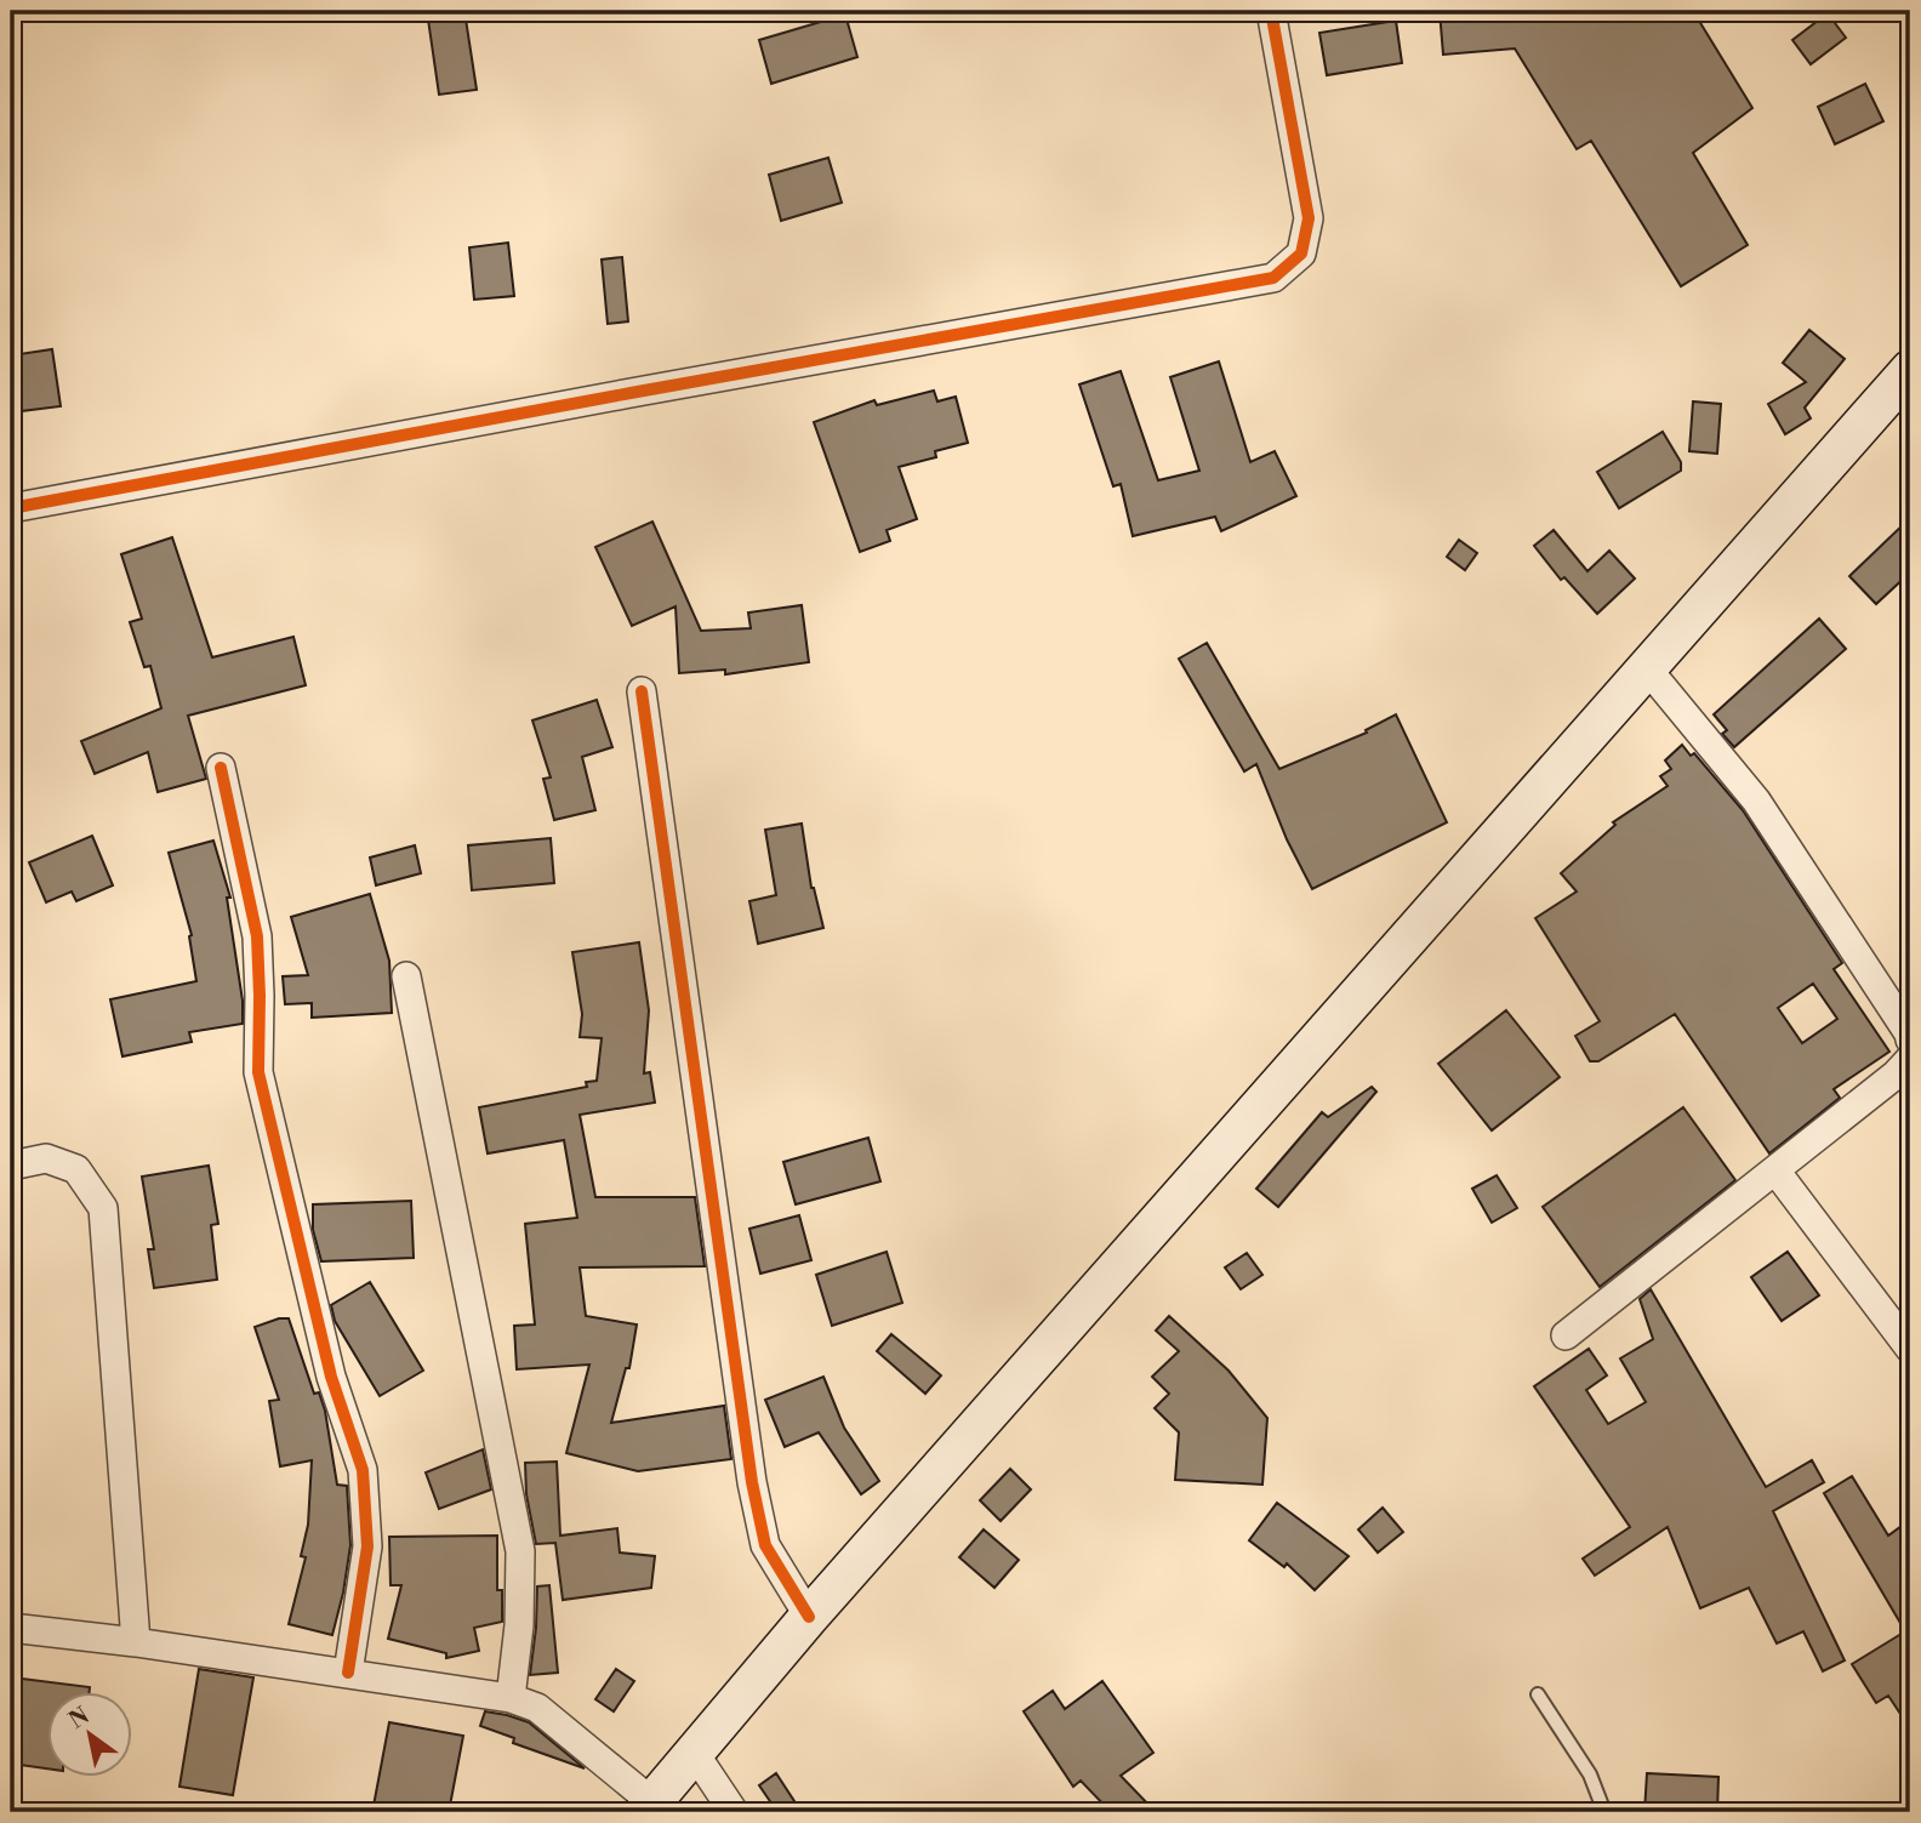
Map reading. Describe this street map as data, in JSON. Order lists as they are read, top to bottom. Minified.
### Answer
{"north":"top left"}
